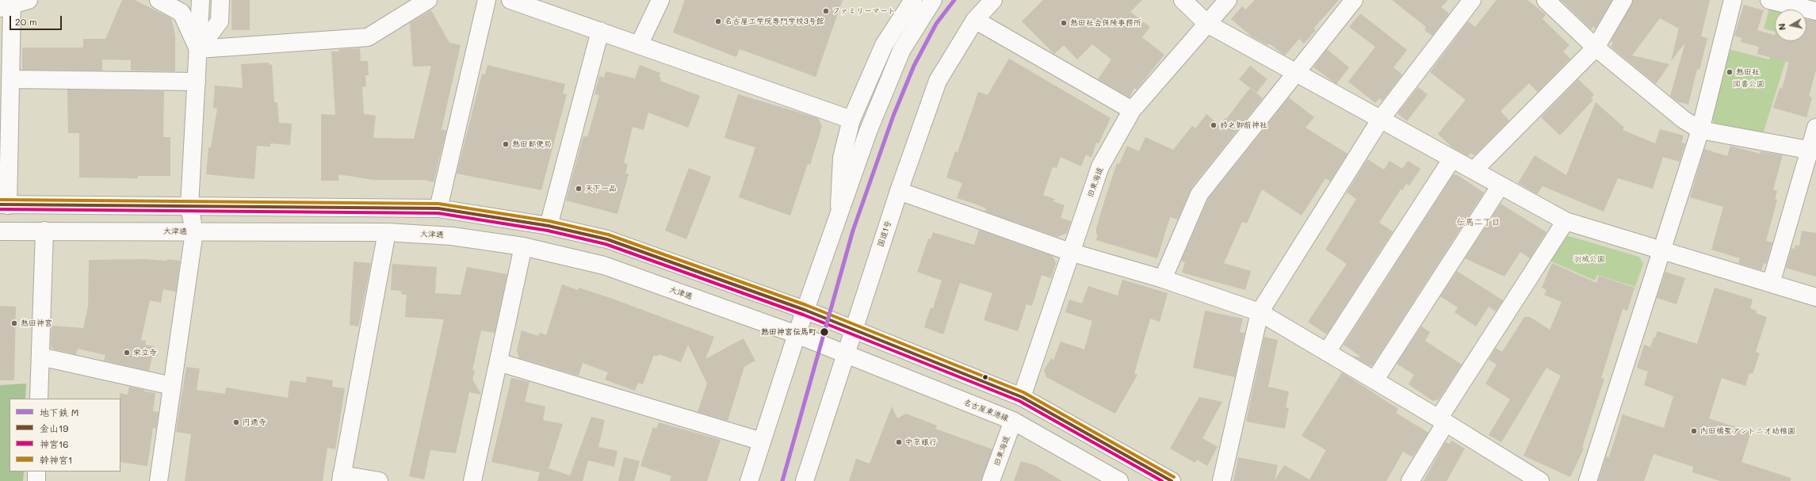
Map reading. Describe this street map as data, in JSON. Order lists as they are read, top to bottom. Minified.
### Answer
{"streets":{"main road":["旧東海道","大津通","国道1号","名古屋東港線"]},"crossings":[["旧東海道","名古屋東港線"],["大津通","国道1号"],["大津通","名古屋東港線"],["国道1号","名古屋東港線"]],"districts":["伝馬二丁目"],"parks":["図書公園","羽城公園"],"places":["ファミリーマート","名古屋工学院専門学校3号館","熱田社会保険事務所","熱田社","鈴之御前神社","熱田郵便局","天下一品","熱田神宮","熱田神宮伝馬町","栄立寺","円通寺","内田橋聖アントニオ幼稚園","中京銀行"],"lines":["metro line M","transit line 幹神宮1","transit line 金山19","transit line 神宮16"],"legend":["地下鉄 M","金山19","神宮16","幹神宮1"],"scale_bar":"20 m","north":"left"}
